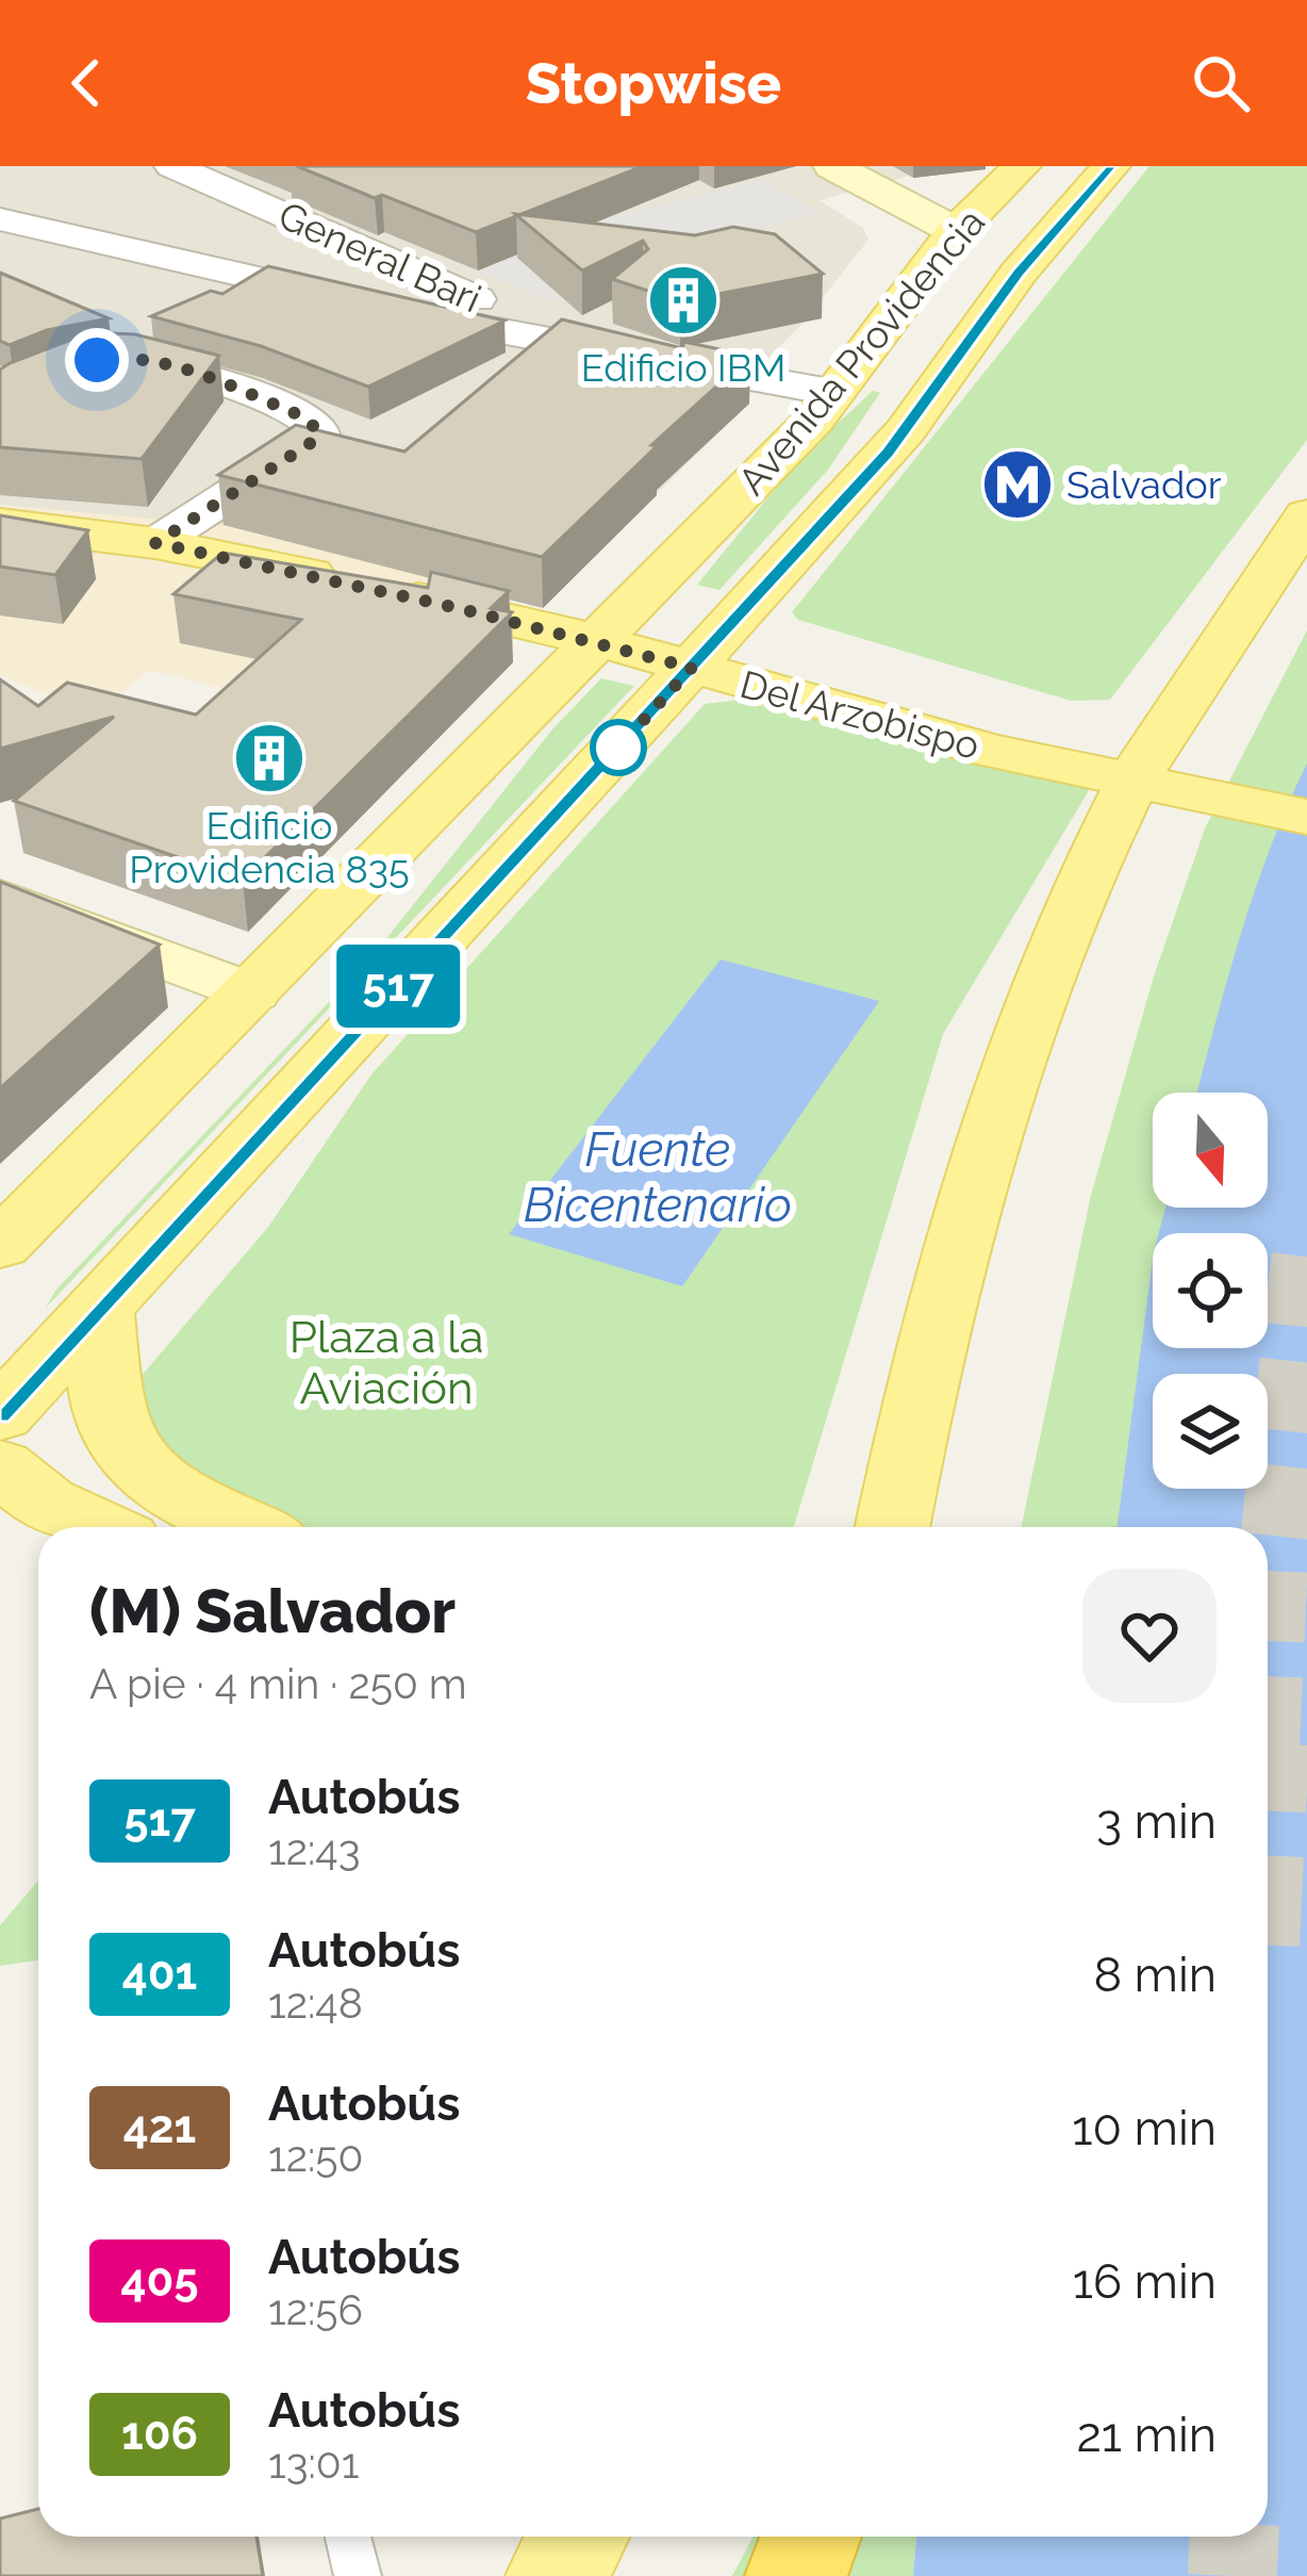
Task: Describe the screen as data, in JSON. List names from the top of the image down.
{
  "streets": {
    "main road": ["Avenida Providencia", "Del Arzobispo"],
    "street": ["General Bari"]
  },
  "crossings": [
    ["Avenida Providencia", "Del Arzobispo"]
  ],
  "water": ["Fuente Bicentenario"],
  "parks": ["Plaza a la Aviación"],
  "places": {
    "building": ["Edificio IBM", "Edificio Providencia 835"],
    "metro station": ["Salvador"]
  },
  "lines": ["bus line 517"],
  "north": "bottom",
  "page": {
    "header": "Stopwise",
    "on_map": "517",
    "heading": ["(M) Salvador", "A pie · 4 min · 250 m"],
    "list": [
      {
        "mark": "517",
        "name": "Autobús",
        "note": "12:43",
        "value": "3 min"
      },
      {
        "mark": "401",
        "name": "Autobús",
        "note": "12:48",
        "value": "8 min"
      },
      {
        "mark": "421",
        "name": "Autobús",
        "note": "12:50",
        "value": "10 min"
      },
      {
        "mark": "405",
        "name": "Autobús",
        "note": "12:56",
        "value": "16 min"
      },
      {
        "mark": "106",
        "name": "Autobús",
        "note": "13:01",
        "value": "21 min"
      }
    ]
  }
}
